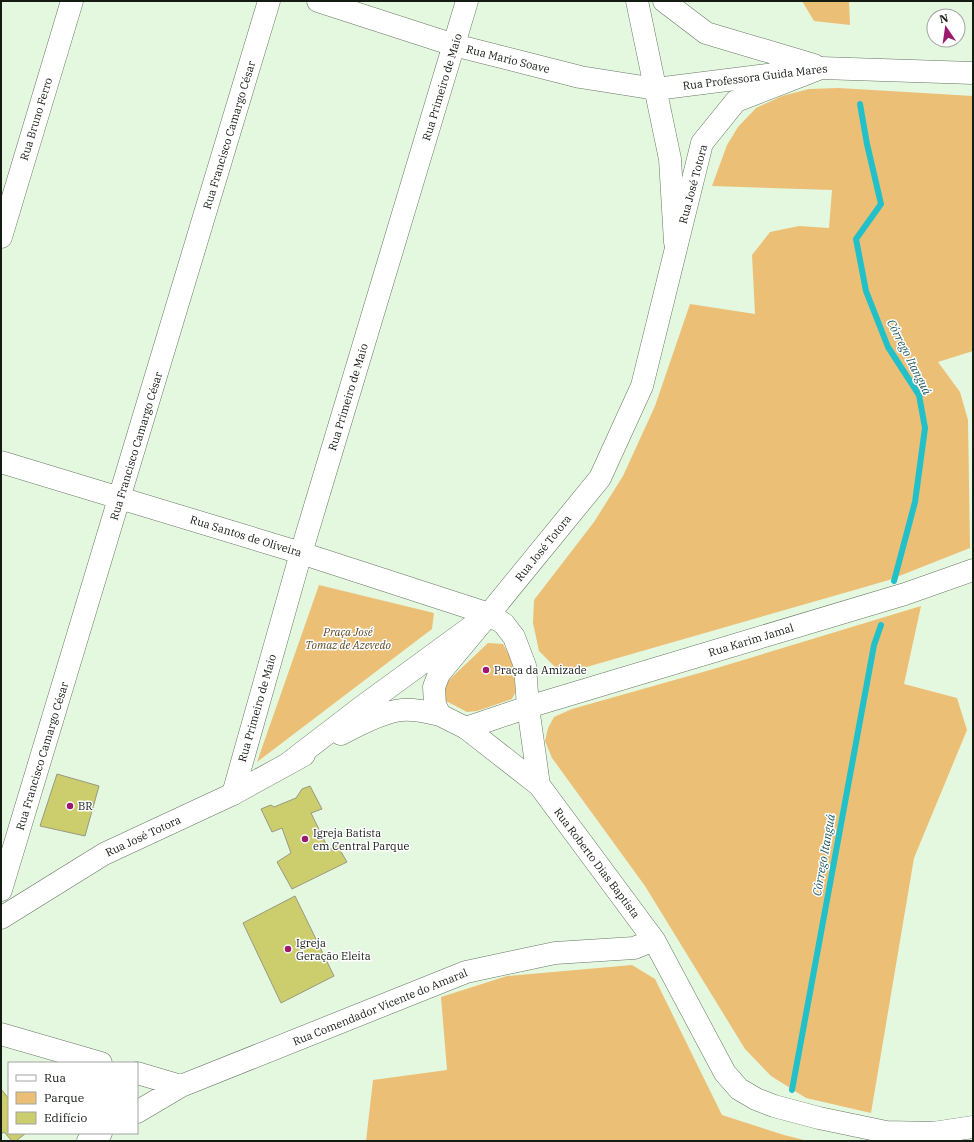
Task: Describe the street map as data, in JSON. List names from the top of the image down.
{
  "streets": {
    "street": [
      "Rua Mario Soave",
      "Rua Professora Guida Mares",
      "Rua Primeiro de Maio",
      "Rua Bruno Ferro",
      "Rua Francisco Camargo César",
      "Rua José Totora",
      "Rua Santos de Oliveira",
      "Rua Karim Jamal",
      "Rua Roberto Dias Baptista",
      "Rua Comendador Vicente do Amaral"
    ]
  },
  "crossings": [
    ["Rua Mario Soave", "Rua Professora Guida Mares"],
    ["Rua Mario Soave", "Rua Primeiro de Maio"],
    ["Rua Mario Soave", "Rua José Totora"],
    ["Rua Professora Guida Mares", "Rua José Totora"],
    ["Rua Primeiro de Maio", "Rua José Totora"],
    ["Rua Primeiro de Maio", "Rua Santos de Oliveira"],
    ["Rua Francisco Camargo César", "Rua Santos de Oliveira"],
    ["Rua José Totora", "Rua Santos de Oliveira"],
    ["Rua Karim Jamal", "Rua Roberto Dias Baptista"],
    ["Rua Roberto Dias Baptista", "Rua Comendador Vicente do Amaral"]
  ],
  "water": ["Córrego Itanguá"],
  "parks": ["Praça José Tomaz de Azevedo"],
  "places": [
    "Praça da Amizade",
    "BR",
    "Igreja Batista em Central Parque",
    "Igreja Geração Eleita"
  ],
  "legend": ["Rua", "Parque", "Edifício"],
  "north": "top"
}
